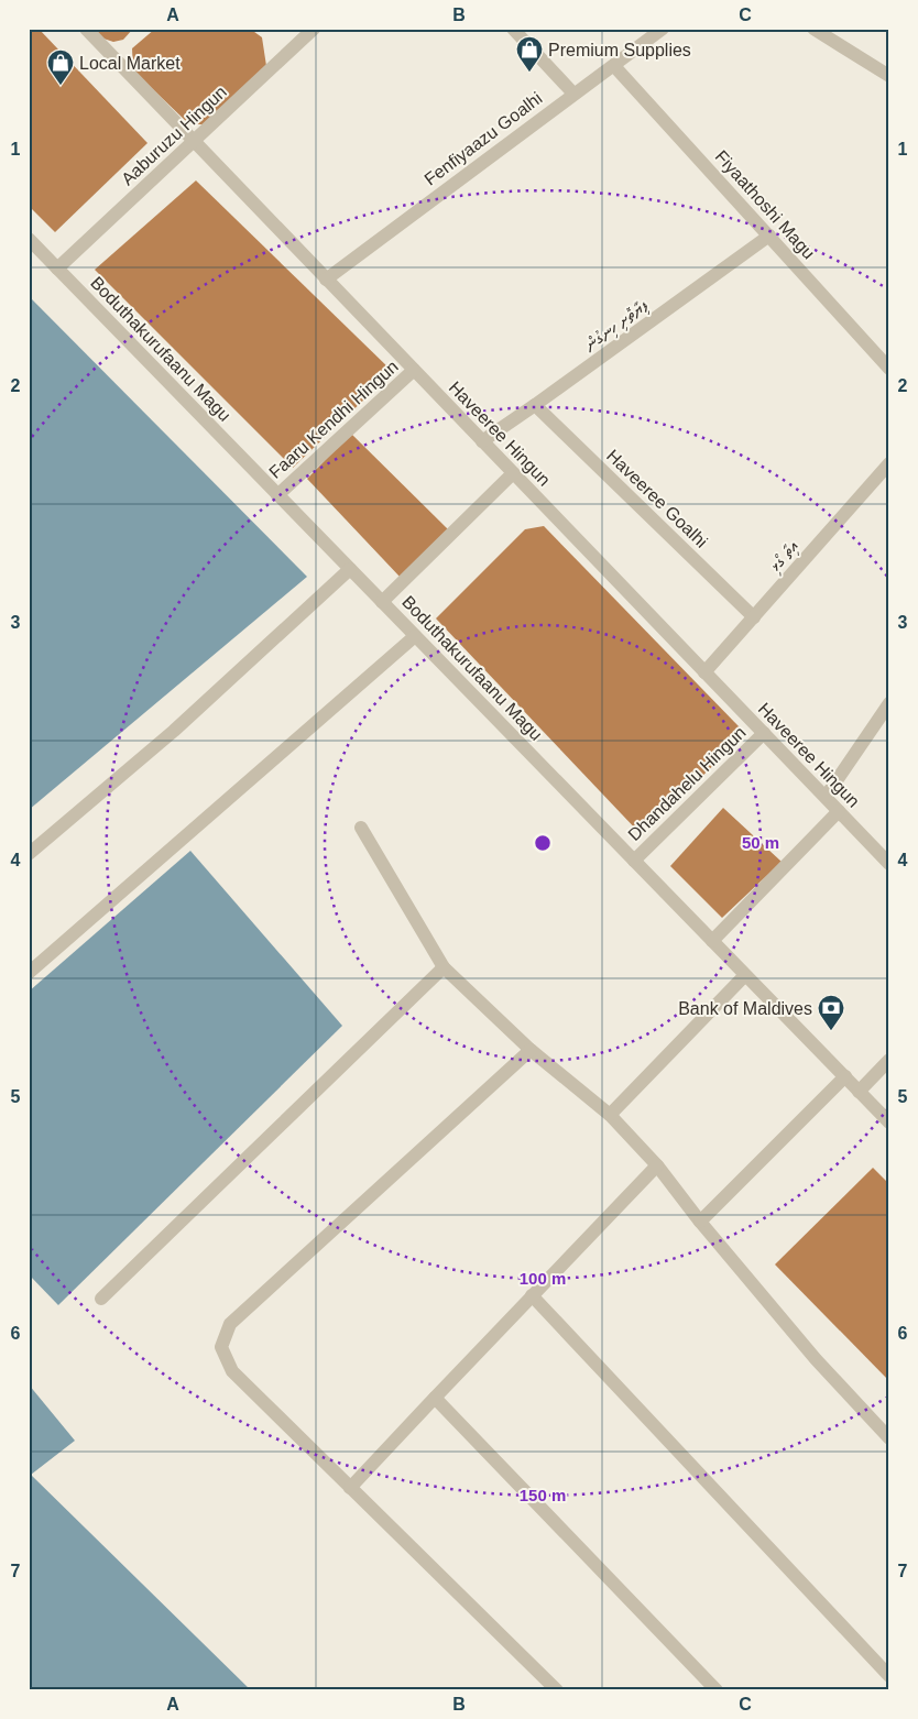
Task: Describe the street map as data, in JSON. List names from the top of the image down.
{
  "streets": {
    "street": [
      "Aaburuzu Hingun",
      "Fenfiyaazu Goalhi",
      "Fiyaathoshi Magu",
      "ފިޔާތޮށި ހިނގުން",
      "Boduthakurufaanu Magu",
      "Faaru Kendhi Hingun",
      "Haveeree Hingun",
      "Haveeree Goalhi",
      "އިތާ ގޯޅި",
      "Dhandahelu Hingun"
    ]
  },
  "crossings": [
    ["Aaburuzu Hingun", "Boduthakurufaanu Magu"],
    ["Aaburuzu Hingun", "Haveeree Hingun"],
    ["Fenfiyaazu Goalhi", "Fiyaathoshi Magu"],
    ["Fenfiyaazu Goalhi", "Haveeree Hingun"],
    ["Fiyaathoshi Magu", "ފިޔާތޮށި ހިނގުން"],
    ["ފިޔާތޮށި ހިނގުން", "Haveeree Hingun"],
    ["ފިޔާތޮށި ހިނގުން", "Haveeree Goalhi"],
    ["Boduthakurufaanu Magu", "Faaru Kendhi Hingun"],
    ["Boduthakurufaanu Magu", "Dhandahelu Hingun"],
    ["Faaru Kendhi Hingun", "Haveeree Hingun"],
    ["Haveeree Hingun", "އިތާ ގޯޅި"],
    ["Haveeree Hingun", "Dhandahelu Hingun"],
    ["Haveeree Goalhi", "އިތާ ގޯޅި"]
  ],
  "places": {
    "shop": ["Premium Supplies", "Local Market"],
    "bank": ["Bank of Maldives"]
  },
  "grid": {
    "columns": ["A", "B", "C"],
    "rows": [
      "1",
      "2",
      "3",
      "4",
      "5",
      "6",
      "7"
    ]
  },
  "rings": ["50 m", "100 m", "150 m"]
}
